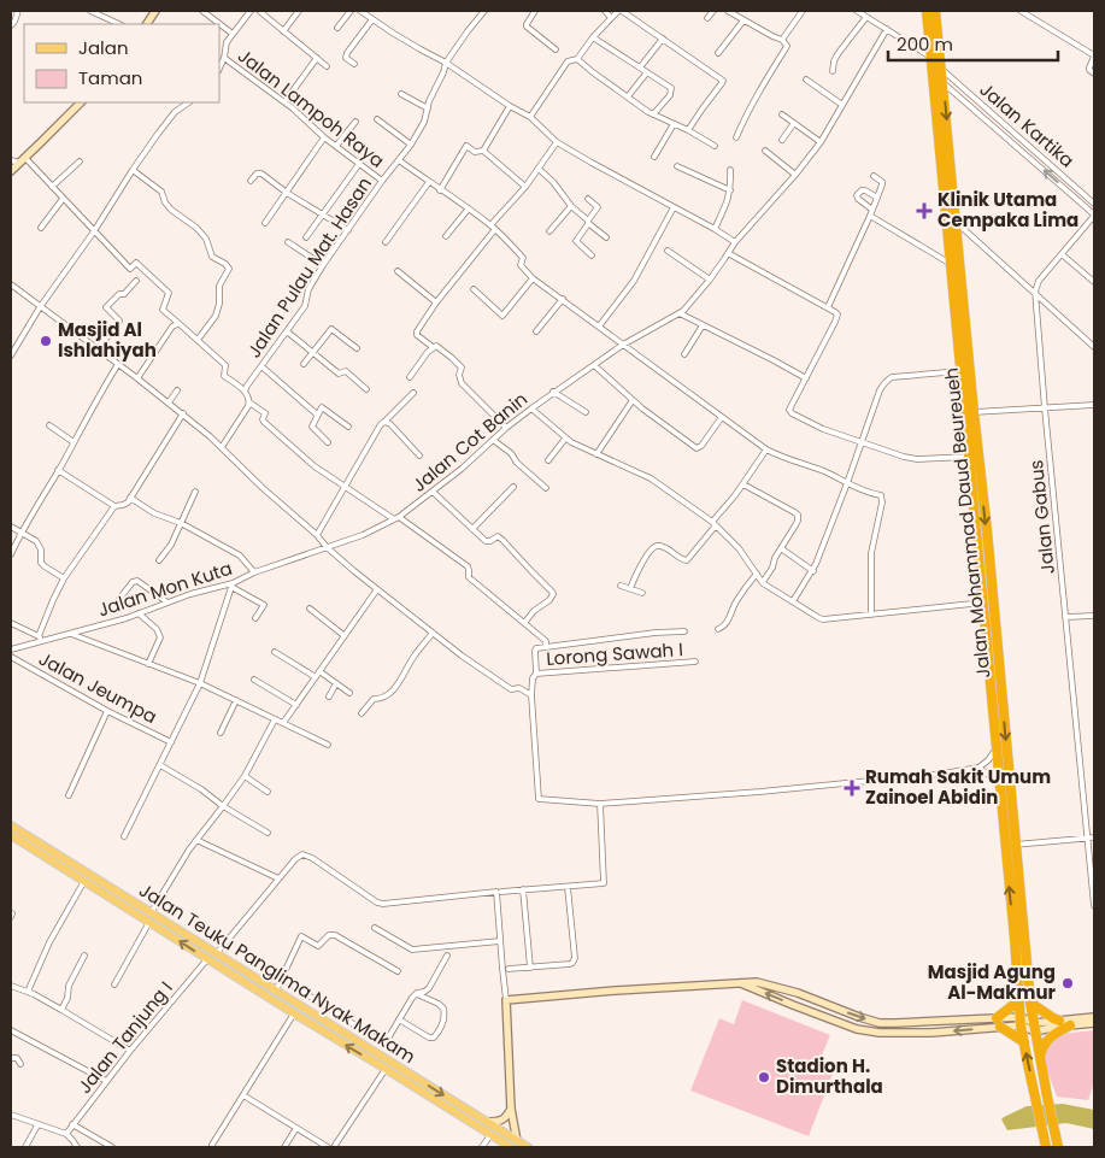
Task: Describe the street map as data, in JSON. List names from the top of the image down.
{
  "streets": {
    "highway": ["Jalan Mohammad Daud Beureueh"],
    "main road": ["Jalan Teuku Panglima Nyak Makam"],
    "street": [
      "Jalan Lampoh Raya",
      "Jalan Kartika",
      "Jalan Pulau Mat. Hasan",
      "Jalan Cot Banin",
      "Jalan Gabus",
      "Jalan Mon Kuta",
      "Lorong Sawah I",
      "Jalan Jeumpa",
      "Jalan Tanjung I"
    ]
  },
  "crossings": [
    ["Jalan Lampoh Raya", "Jalan Pulau Mat. Hasan"],
    ["Jalan Kartika", "Jalan Mohammad Daud Beureueh"],
    ["Jalan Cot Banin", "Jalan Mon Kuta"],
    ["Jalan Teuku Panglima Nyak Makam", "Jalan Tanjung I"]
  ],
  "places": {
    "health": ["Klinik Utama Cempaka Lima", "Rumah Sakit Umum Zainoel Abidin"],
    "other": ["Masjid Al Ishlahiyah", "Masjid Agung Al-Makmur", "Stadion H. Dimurthala"]
  },
  "legend": ["Jalan", "Taman"],
  "scale_bar": "200 m"
}
